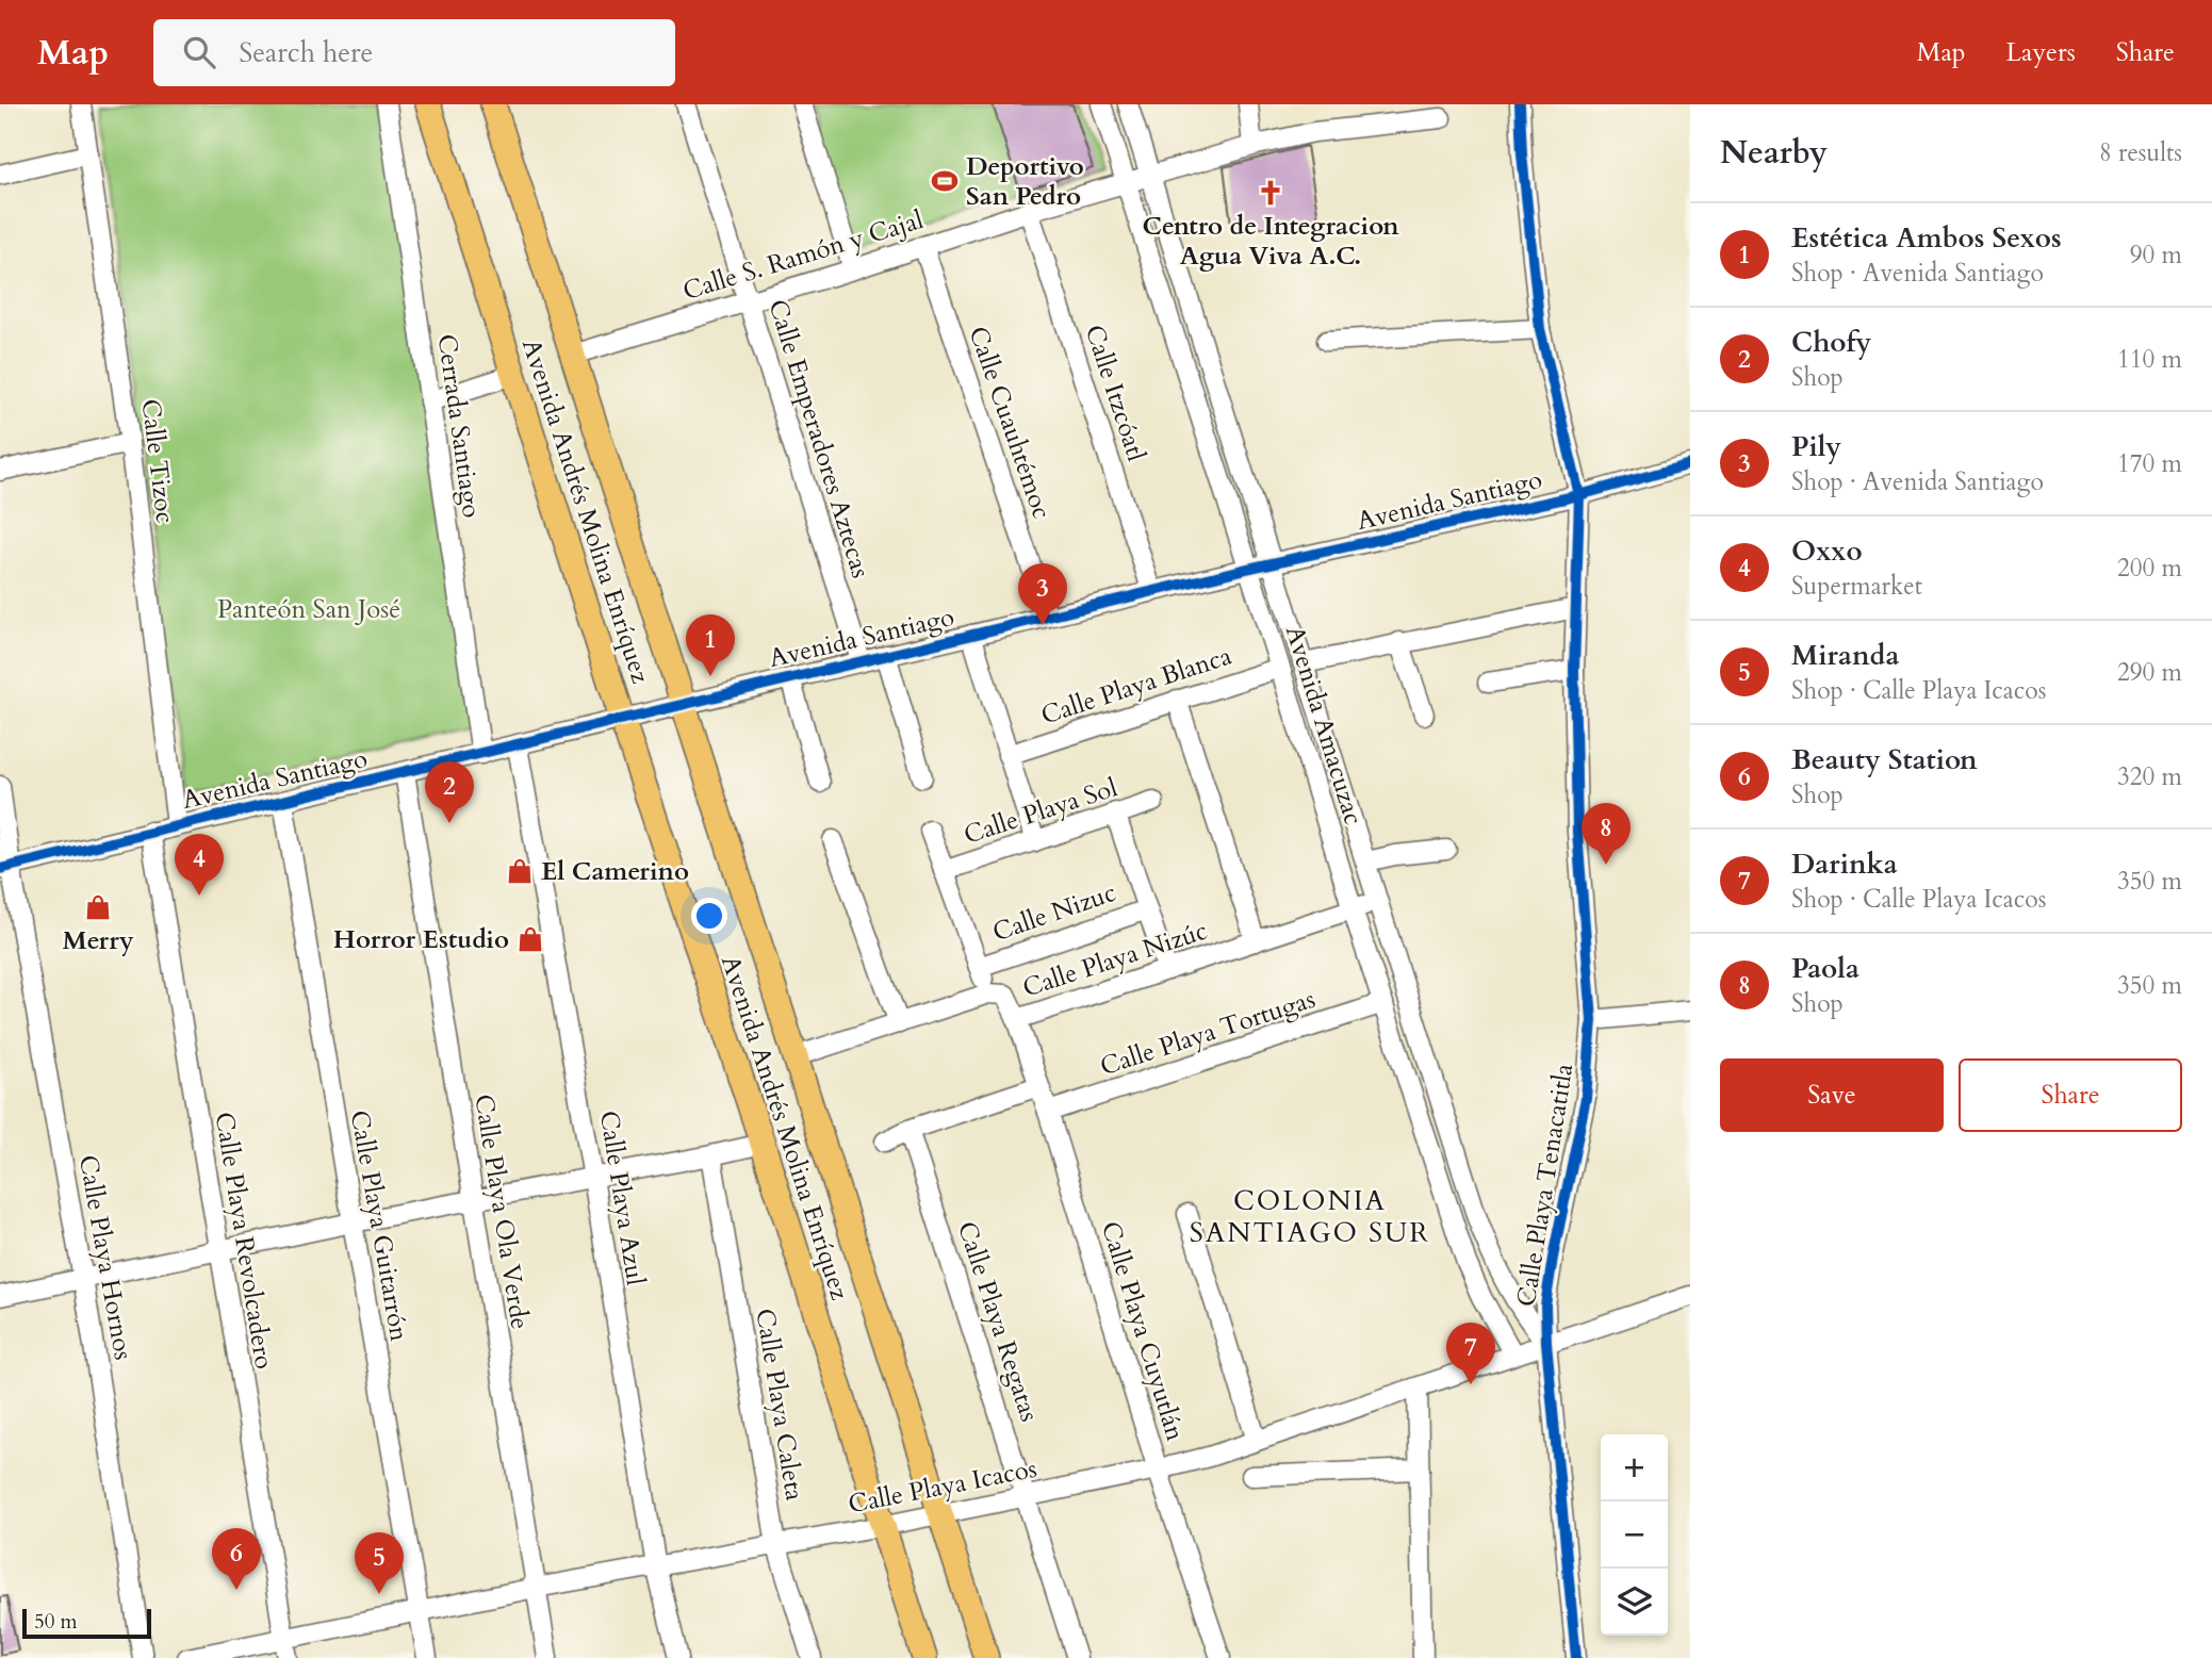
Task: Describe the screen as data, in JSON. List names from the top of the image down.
{
  "streets": {
    "main road": ["Avenida Andrés Molina Enríquez"],
    "street": [
      "Calle S. Ramón y Cajal",
      "Calle Itzcóatl",
      "Calle Cuauhtémoc",
      "Cerrada Santiago",
      "Calle Emperadores Aztecas",
      "Calle Tizoc",
      "Avenida Santiago",
      "Calle Playa Blanca",
      "Avenida Amacuzac",
      "Calle Playa Sol",
      "Calle Nizuc",
      "Calle Playa Nizúc",
      "Calle Playa Tortugas",
      "Calle Playa Tenacatitla",
      "Calle Playa Azul",
      "Calle Playa Ola Verde",
      "Calle Playa Guitarrón",
      "Calle Playa Revolcadero",
      "Calle Playa Hornos",
      "Calle Playa Regatas",
      "Calle Playa Cuyutlán",
      "Calle Playa Caleta",
      "Calle Playa Icacos"
    ]
  },
  "crossings": [
    ["Calle S. Ramón y Cajal", "Calle Itzcóatl"],
    ["Calle S. Ramón y Cajal", "Calle Cuauhtémoc"],
    ["Calle S. Ramón y Cajal", "Calle Emperadores Aztecas"],
    ["Calle S. Ramón y Cajal", "Avenida Andrés Molina Enríquez"],
    ["Calle S. Ramón y Cajal", "Avenida Amacuzac"],
    ["Calle Itzcóatl", "Avenida Santiago"],
    ["Calle Cuauhtémoc", "Avenida Santiago"],
    ["Cerrada Santiago", "Avenida Santiago"],
    ["Calle Emperadores Aztecas", "Avenida Santiago"],
    ["Calle Tizoc", "Avenida Santiago"],
    ["Avenida Santiago", "Avenida Andrés Molina Enríquez"],
    ["Avenida Santiago", "Avenida Amacuzac"],
    ["Avenida Santiago", "Calle Playa Tenacatitla"],
    ["Avenida Santiago", "Calle Playa Azul"],
    ["Avenida Santiago", "Calle Playa Ola Verde"],
    ["Avenida Santiago", "Calle Playa Guitarrón"],
    ["Avenida Santiago", "Calle Playa Revolcadero"],
    ["Avenida Santiago", "Calle Playa Hornos"],
    ["Avenida Andrés Molina Enríquez", "Calle Playa Nizúc"],
    ["Avenida Andrés Molina Enríquez", "Calle Playa Icacos"],
    ["Calle Playa Blanca", "Avenida Amacuzac"],
    ["Avenida Amacuzac", "Calle Playa Nizúc"],
    ["Avenida Amacuzac", "Calle Playa Tortugas"],
    ["Avenida Amacuzac", "Calle Playa Tenacatitla"],
    ["Avenida Amacuzac", "Calle Playa Icacos"],
    ["Calle Playa Nizúc", "Calle Playa Cuyutlán"],
    ["Calle Playa Tortugas", "Calle Playa Cuyutlán"],
    ["Calle Playa Tenacatitla", "Calle Playa Icacos"],
    ["Calle Playa Azul", "Calle Playa Icacos"],
    ["Calle Playa Ola Verde", "Calle Playa Icacos"],
    ["Calle Playa Guitarrón", "Calle Playa Icacos"],
    ["Calle Playa Revolcadero", "Calle Playa Icacos"],
    ["Calle Playa Regatas", "Calle Playa Icacos"],
    ["Calle Playa Cuyutlán", "Calle Playa Icacos"],
    ["Calle Playa Caleta", "Calle Playa Icacos"]
  ],
  "districts": ["COLONIA SANTIAGO SUR"],
  "parks": ["Panteón San José"],
  "places": {
    "sports": ["Deportivo San Pedro"],
    "church": ["Centro de Integracion Agua Viva A.C."],
    "shop": ["El Camerino", "Merry", "Horror Estudio"]
  },
  "scale_bar": "50 m",
  "page": {
    "header": "Map",
    "search": "Search here",
    "nav": ["Map", "Layers", "Share"],
    "heading": ["Nearby", "8 results"],
    "list": [
      {
        "mark": "1",
        "name": "Estética Ambos Sexos",
        "note": "Shop · Avenida Santiago",
        "value": "90 m"
      },
      {
        "mark": "2",
        "name": "Chofy",
        "note": "Shop",
        "value": "110 m"
      },
      {
        "mark": "3",
        "name": "Pily",
        "note": "Shop · Avenida Santiago",
        "value": "170 m"
      },
      {
        "mark": "4",
        "name": "Oxxo",
        "note": "Supermarket",
        "value": "200 m"
      },
      {
        "mark": "5",
        "name": "Miranda",
        "note": "Shop · Calle Playa Icacos",
        "value": "290 m"
      },
      {
        "mark": "6",
        "name": "Beauty Station",
        "note": "Shop",
        "value": "320 m"
      },
      {
        "mark": "7",
        "name": "Darinka",
        "note": "Shop · Calle Playa Icacos",
        "value": "350 m"
      },
      {
        "mark": "8",
        "name": "Paola",
        "note": "Shop",
        "value": "350 m"
      }
    ],
    "pins": [
      "3",
      "1",
      "2",
      "8",
      "4",
      "7",
      "6",
      "5"
    ],
    "buttons": ["Save", "Share"],
    "map_buttons": ["+", "−"],
    "scale": "50 m"
  }
}
